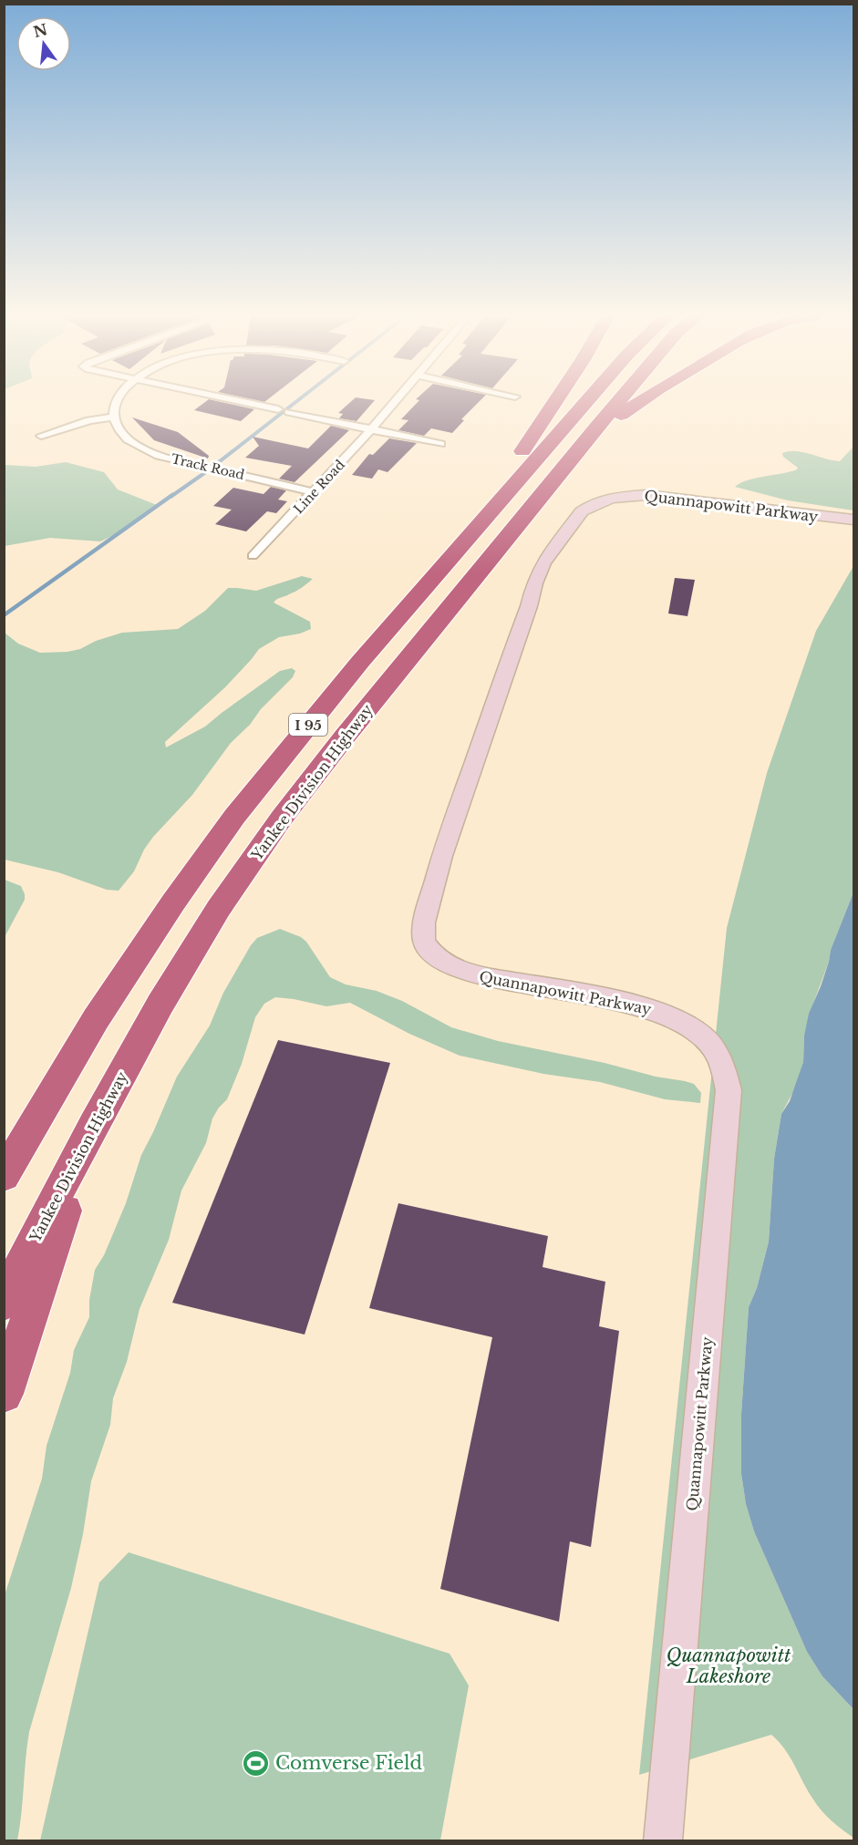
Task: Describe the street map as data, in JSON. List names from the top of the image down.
{
  "streets": {
    "highway": ["I 95", "Yankee Division Highway"],
    "street": ["Track Road", "Line Road", "Quannapowitt Parkway"]
  },
  "crossings": [
    ["Track Road", "Line Road"]
  ],
  "parks": ["Quannapowitt Lakeshore"],
  "places": {
    "sports": ["Comverse Field"]
  },
  "north": "top"
}
